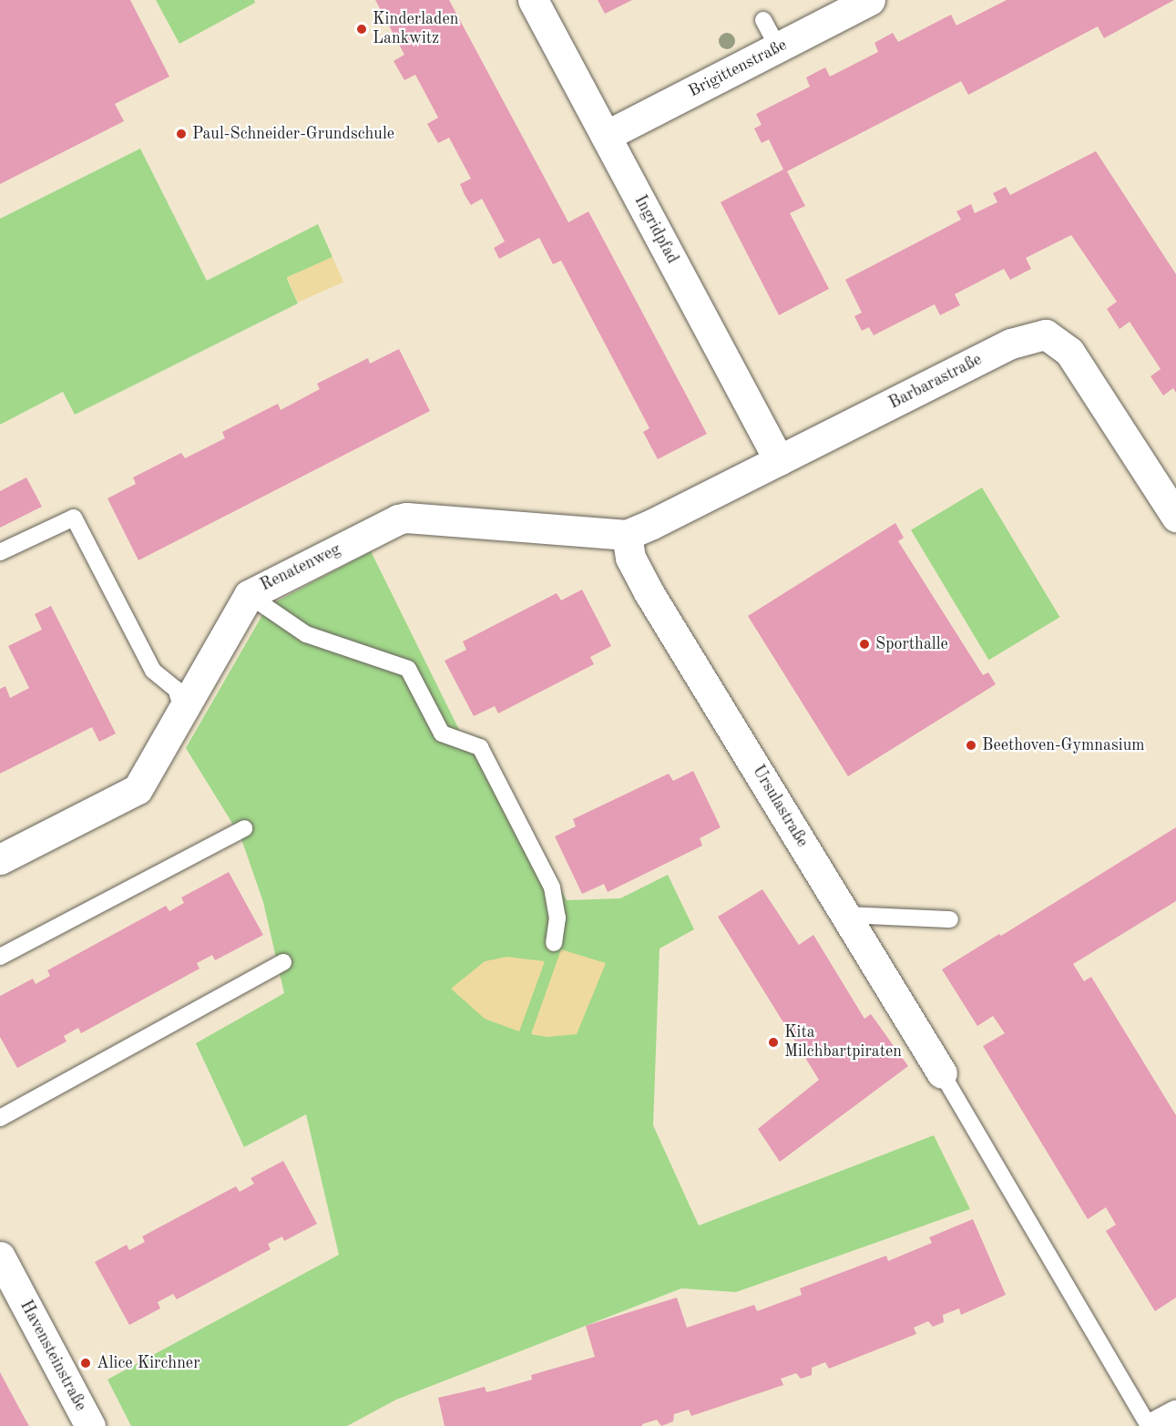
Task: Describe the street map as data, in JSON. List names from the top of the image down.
{
  "streets": {
    "street": [
      "Brigittenstraße",
      "Ingridpfad",
      "Barbarastraße",
      "Renatenweg",
      "Ursulastraße",
      "Havensteinstraße"
    ]
  },
  "crossings": [
    ["Brigittenstraße", "Ingridpfad"],
    ["Ingridpfad", "Barbarastraße"],
    ["Barbarastraße", "Renatenweg"],
    ["Barbarastraße", "Ursulastraße"],
    ["Renatenweg", "Ursulastraße"]
  ],
  "places": [
    "Kinderladen Lankwitz",
    "Paul-Schneider-Grundschule",
    "Sporthalle",
    "Beethoven-Gymnasium",
    "Kita Milchbartpiraten",
    "Alice Kirchner"
  ]
}
